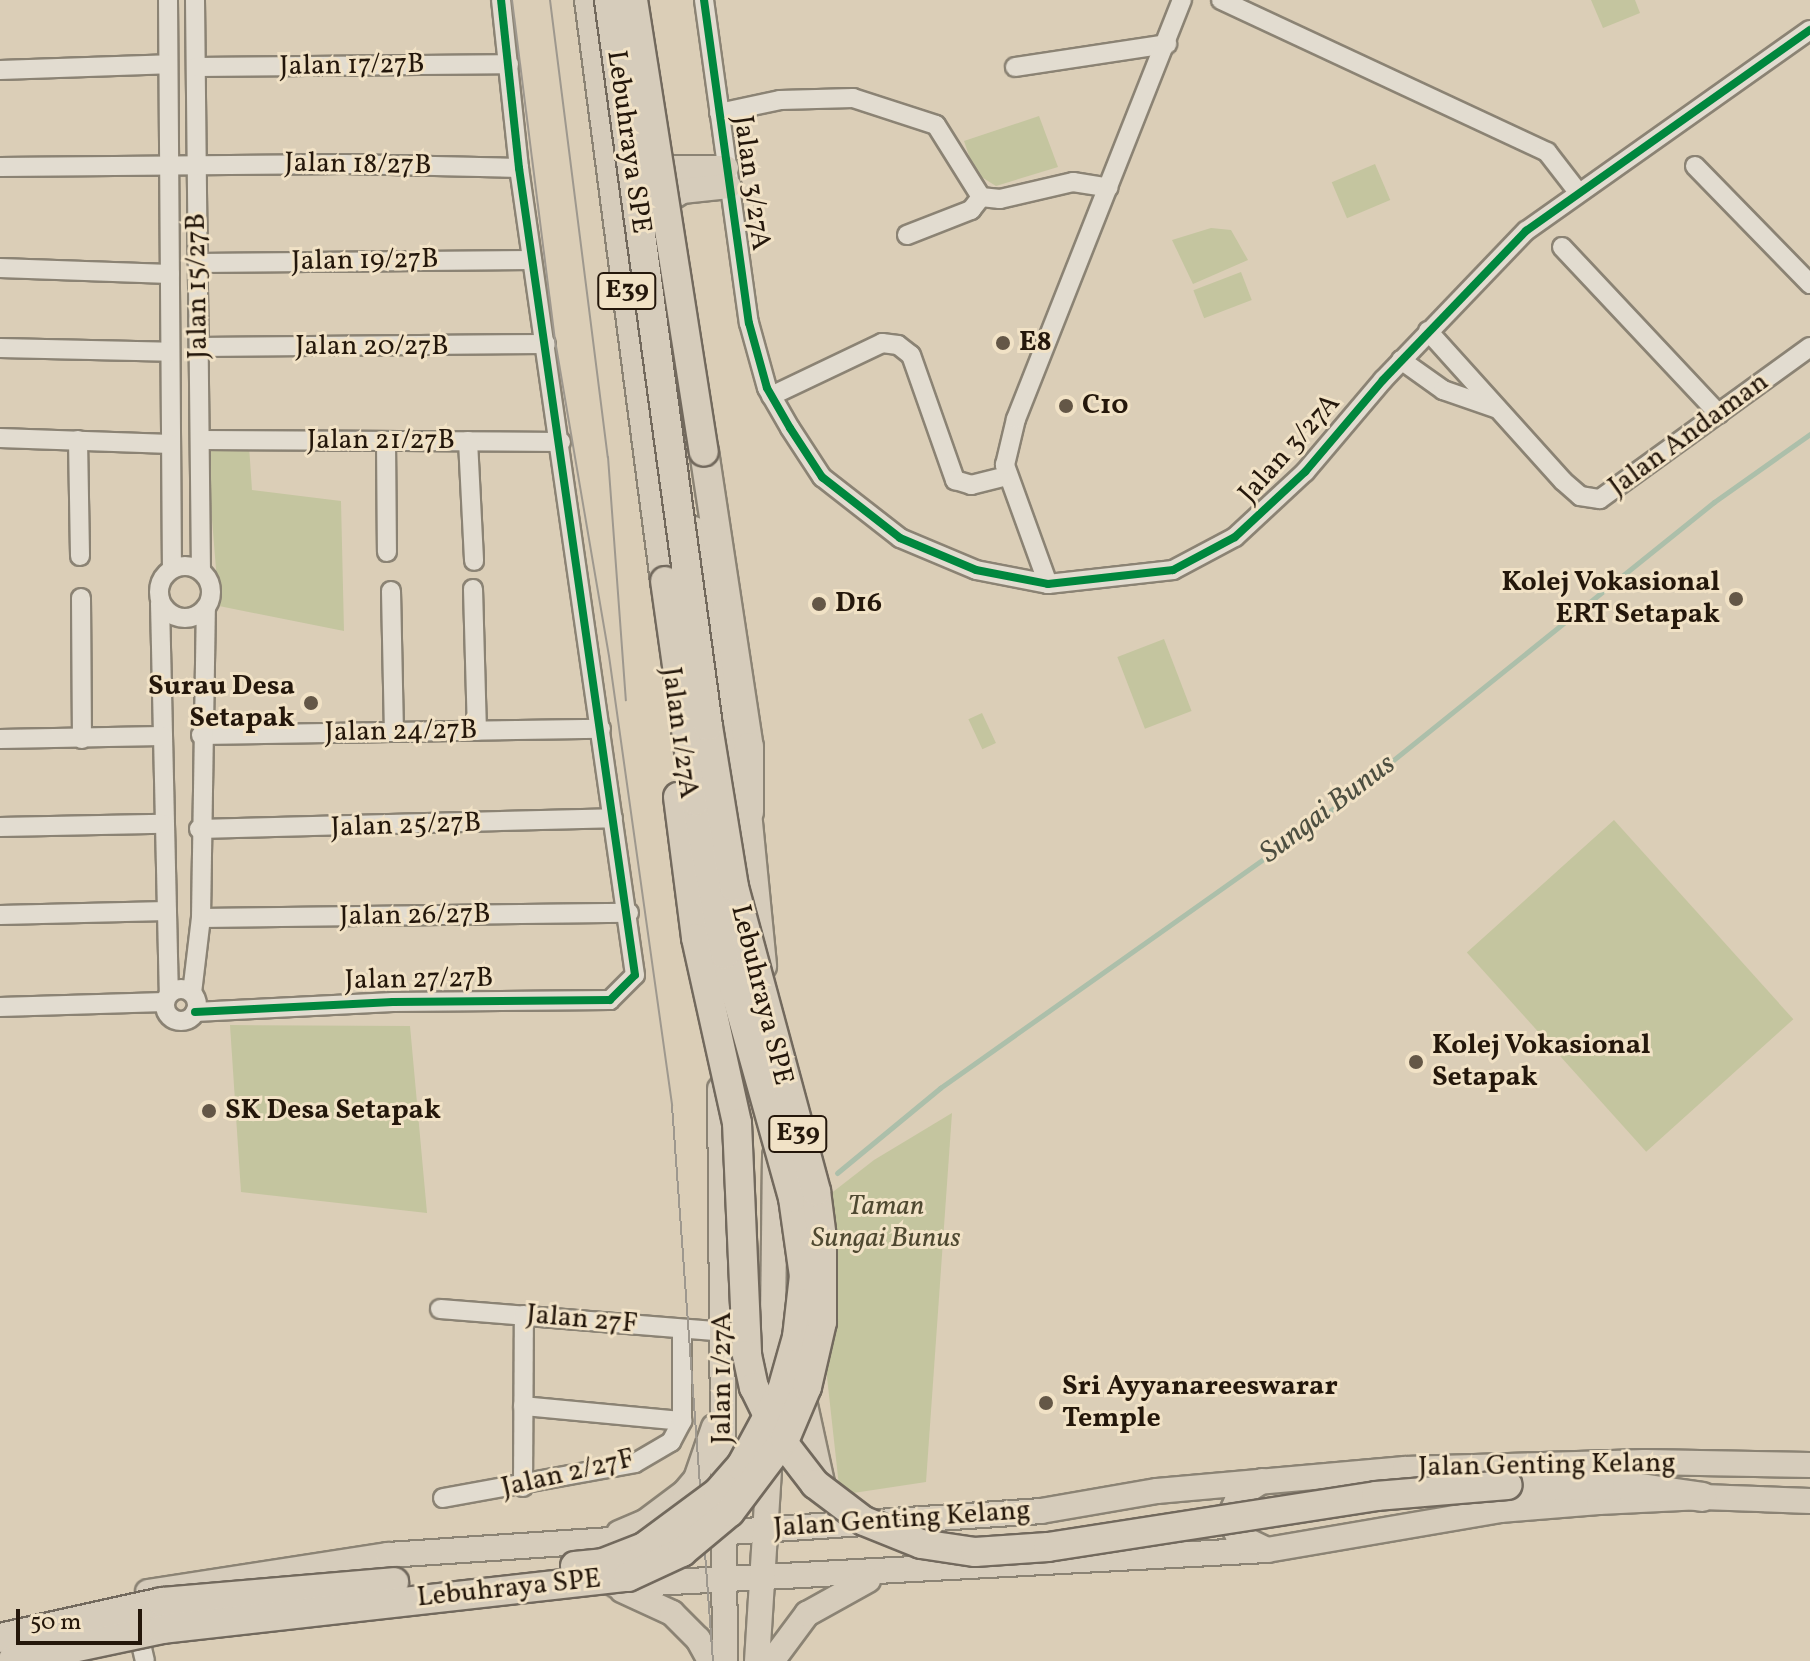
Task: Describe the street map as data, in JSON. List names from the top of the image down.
{
  "streets": {
    "highway": ["Lebuhraya SPE", "E39"],
    "main road": ["Jalan 1/27A", "Jalan Genting Kelang"],
    "street": [
      "Jalan 17/27B",
      "Jalan 18/27B",
      "Jalan 3/27A",
      "Jalan 19/27B",
      "Jalan 15/27B",
      "Jalan 20/27B",
      "Jalan Andaman",
      "Jalan 21/27B",
      "Jalan 24/27B",
      "Jalan 25/27B",
      "Jalan 26/27B",
      "Jalan 27/27B",
      "Jalan 27F",
      "Jalan 2/27F"
    ]
  },
  "crossings": [
    ["Jalan 17/27B", "Jalan 15/27B"],
    ["Lebuhraya SPE", "E39"],
    ["Jalan 18/27B", "Jalan 15/27B"],
    ["Jalan 3/27A", "Jalan Andaman"],
    ["Jalan 19/27B", "Jalan 15/27B"],
    ["Jalan 15/27B", "Jalan 20/27B"],
    ["Jalan 15/27B", "Jalan 21/27B"],
    ["E39", "Jalan Genting Kelang"],
    ["Jalan 1/27A", "Jalan 27F"],
    ["Jalan 1/27A", "Jalan Genting Kelang"],
    ["Jalan 26/27B", "Jalan 27/27B"]
  ],
  "water": ["Sungai Bunus"],
  "parks": ["Taman Sungai Bunus"],
  "places": [
    "E8",
    "C10",
    "Kolej Vokasional ERT Setapak",
    "D16",
    "Surau Desa Setapak",
    "Kolej Vokasional Setapak",
    "SK Desa Setapak",
    "Sri Ayyanareeswarar Temple"
  ],
  "scale_bar": "50 m"
}
